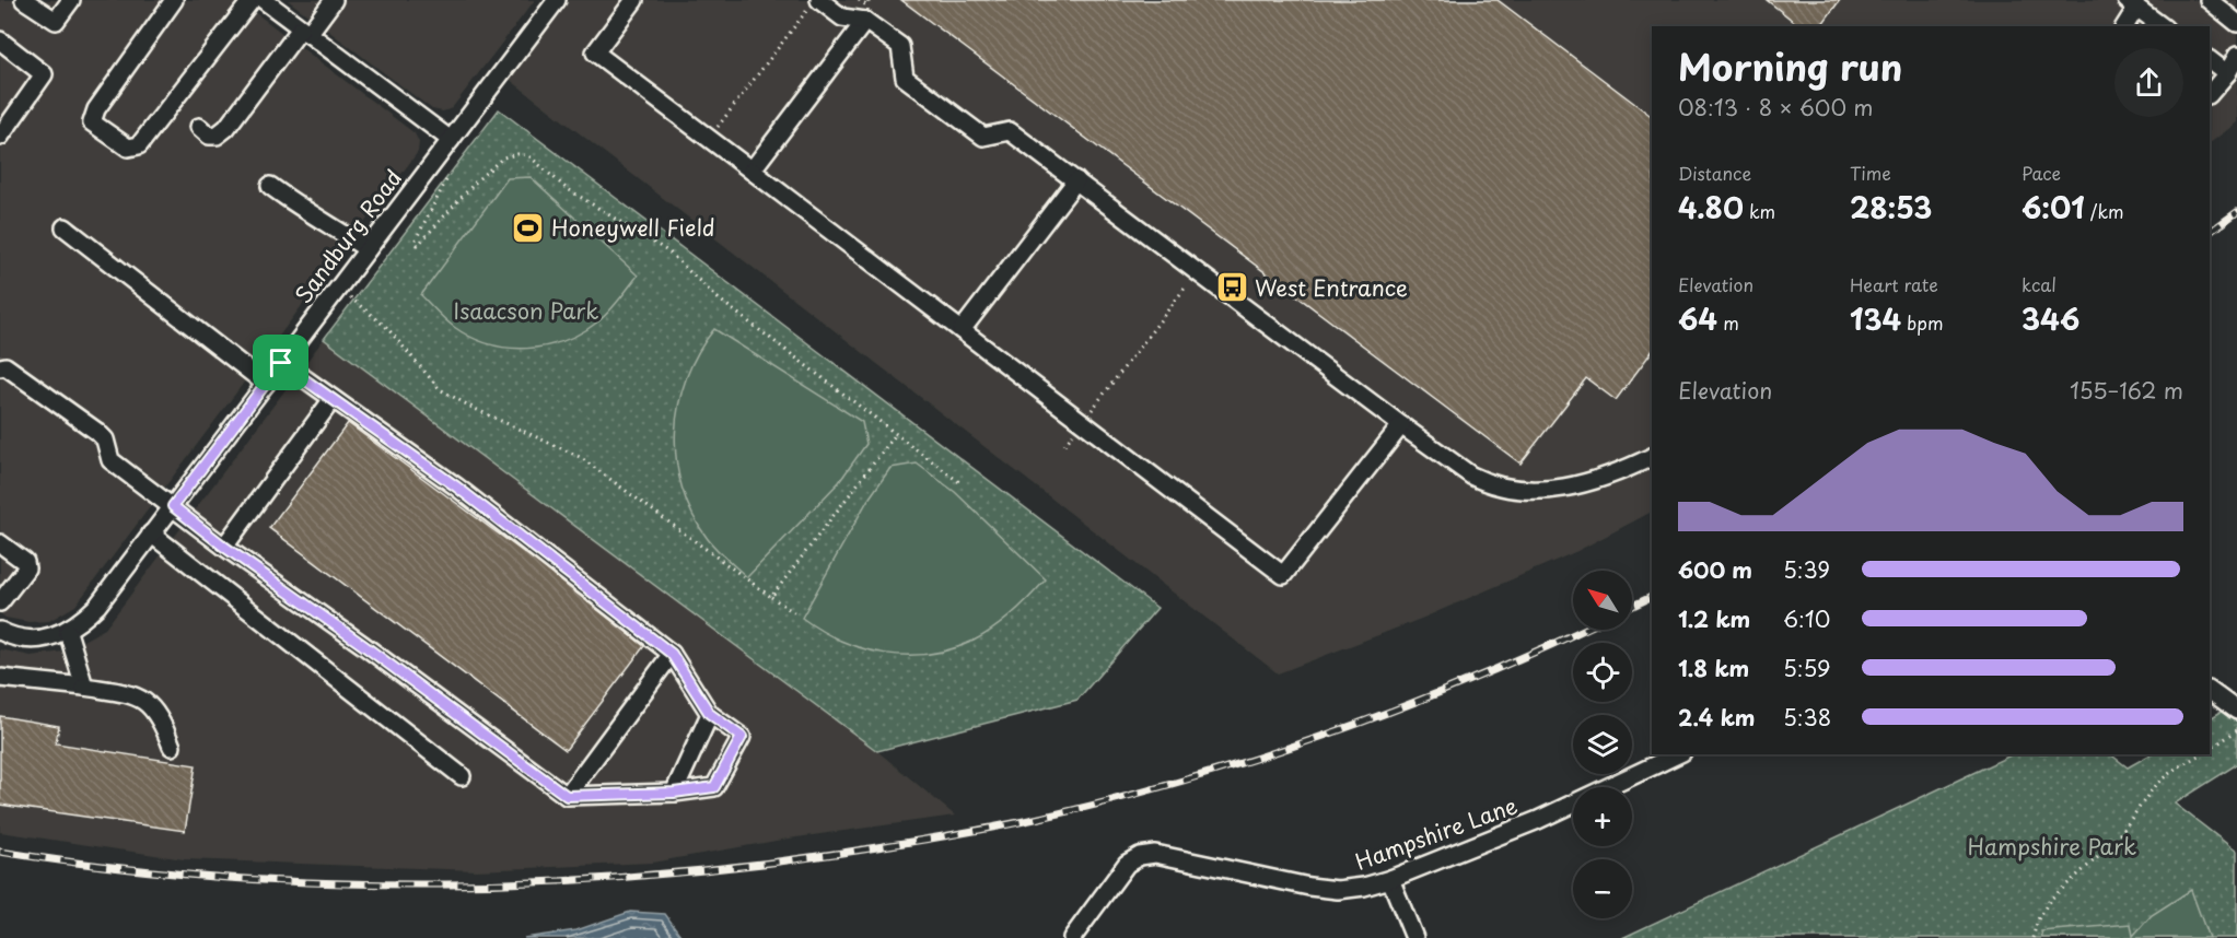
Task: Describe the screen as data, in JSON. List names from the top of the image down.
{
  "streets": {
    "street": ["Sandburg Road", "Hampshire Lane"]
  },
  "parks": ["Isaacson Park", "Hampshire Park"],
  "places": {
    "sports": ["Honeywell Field"],
    "bus stop": ["West Entrance"]
  },
  "north": "top left",
  "page": {
    "heading": ["Morning run", "08:13 · 8 × 600 m"],
    "stats": [
      ["Distance", "4.80 km"],
      ["Time", "28:53"],
      ["Pace", "6:01 /km"],
      ["Elevation", "64 m"],
      ["Heart rate", "134 bpm"],
      ["kcal", "346"]
    ],
    "chart": ["Elevation", "155–162 m"],
    "list": [
      {
        "name": "600 m",
        "note": "5:39"
      },
      {
        "name": "1.2 km",
        "note": "6:10"
      },
      {
        "name": "1.8 km",
        "note": "5:59"
      },
      {
        "name": "2.4 km",
        "note": "5:38"
      }
    ],
    "map_buttons": ["+", "−"]
  }
}
